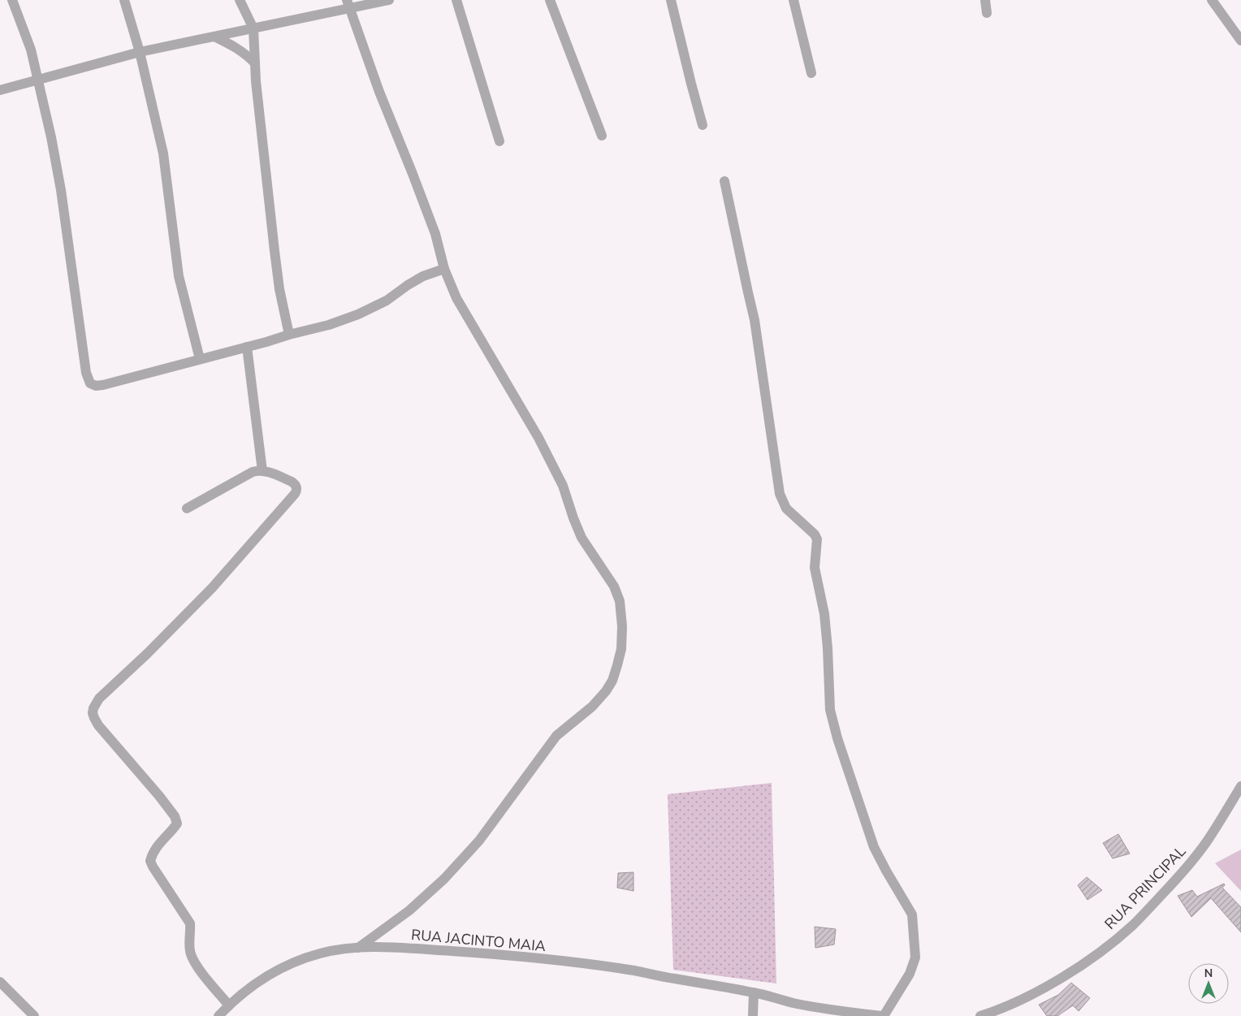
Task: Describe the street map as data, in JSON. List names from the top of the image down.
{
  "streets": {
    "street": ["RUA PRINCIPAL", "RUA JACINTO MAIA"]
  },
  "north": "top"
}
